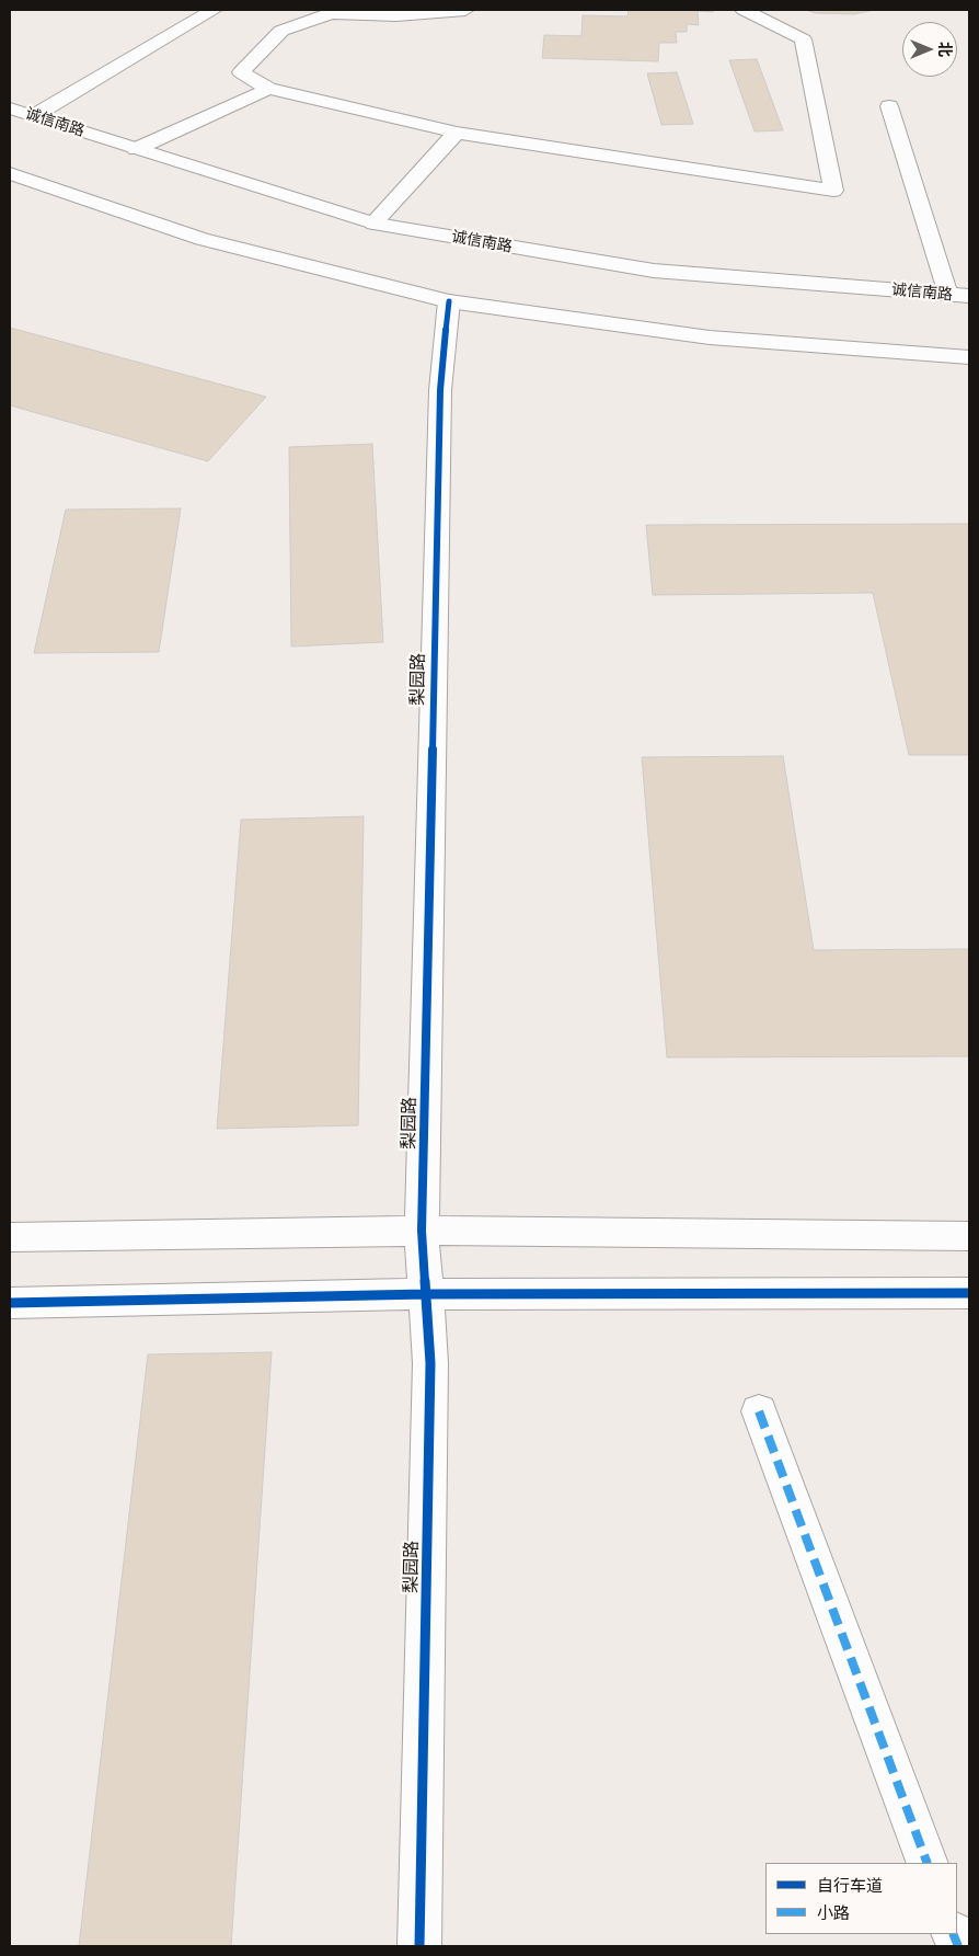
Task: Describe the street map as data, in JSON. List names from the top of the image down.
{
  "streets": {
    "street": ["诚信南路", "梨园路"]
  },
  "legend": ["自行车道", "小路"],
  "north": "right"
}
